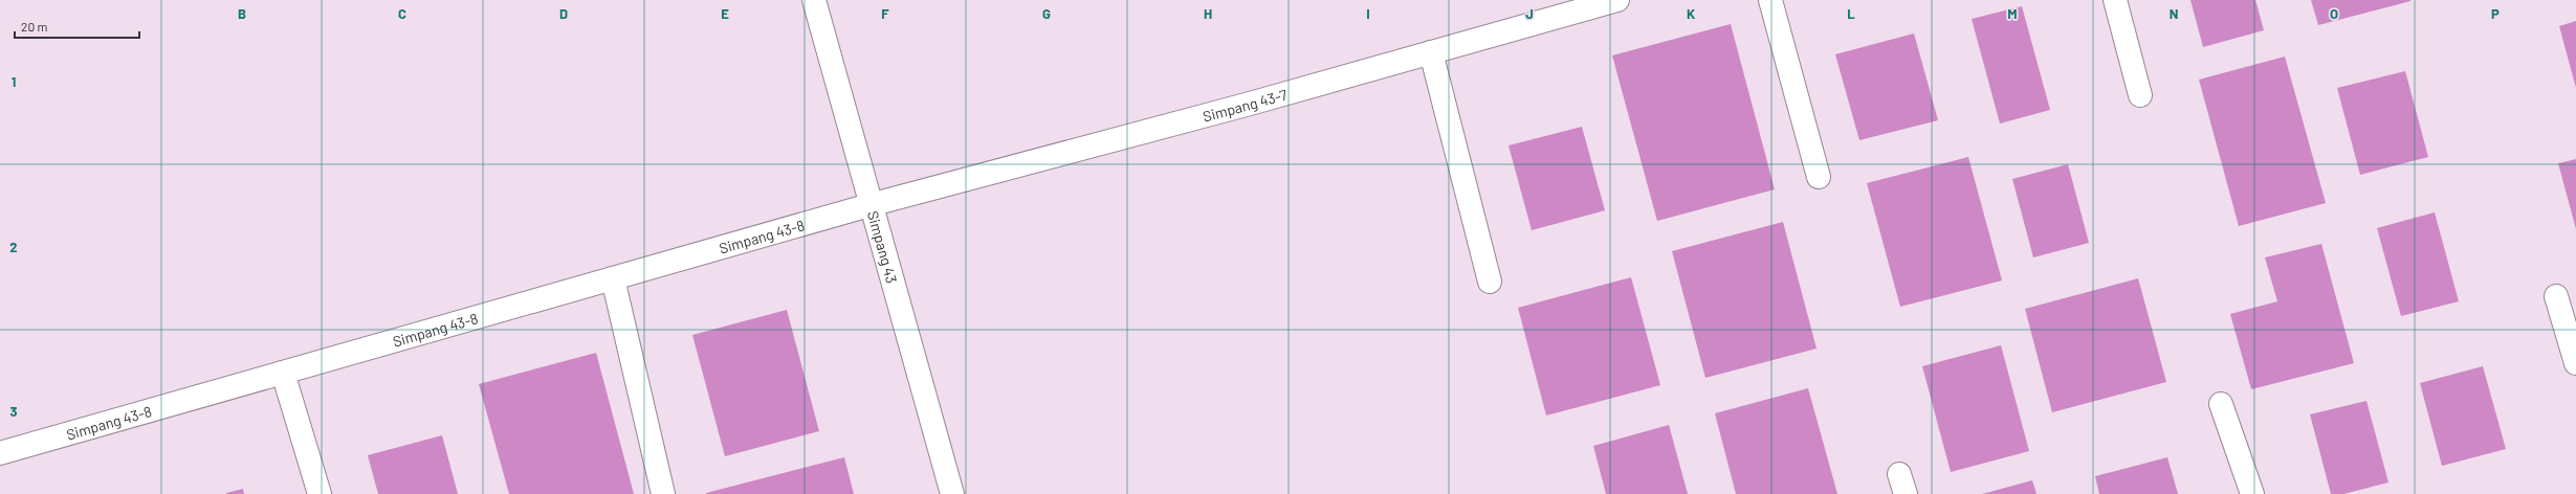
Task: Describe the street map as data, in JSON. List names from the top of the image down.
{
  "streets": {
    "street": ["Simpang 43-7", "Simpang 43-8", "Simpang 43"]
  },
  "crossings": [
    ["Simpang 43-7", "Simpang 43-8"],
    ["Simpang 43-7", "Simpang 43"],
    ["Simpang 43-8", "Simpang 43"]
  ],
  "scale_bar": "20 m",
  "grid": {
    "columns": [
      "B",
      "C",
      "D",
      "E",
      "F",
      "G",
      "H",
      "I",
      "J",
      "K",
      "L",
      "M",
      "N",
      "O",
      "P"
    ],
    "rows": ["1", "2", "3"]
  }
}
